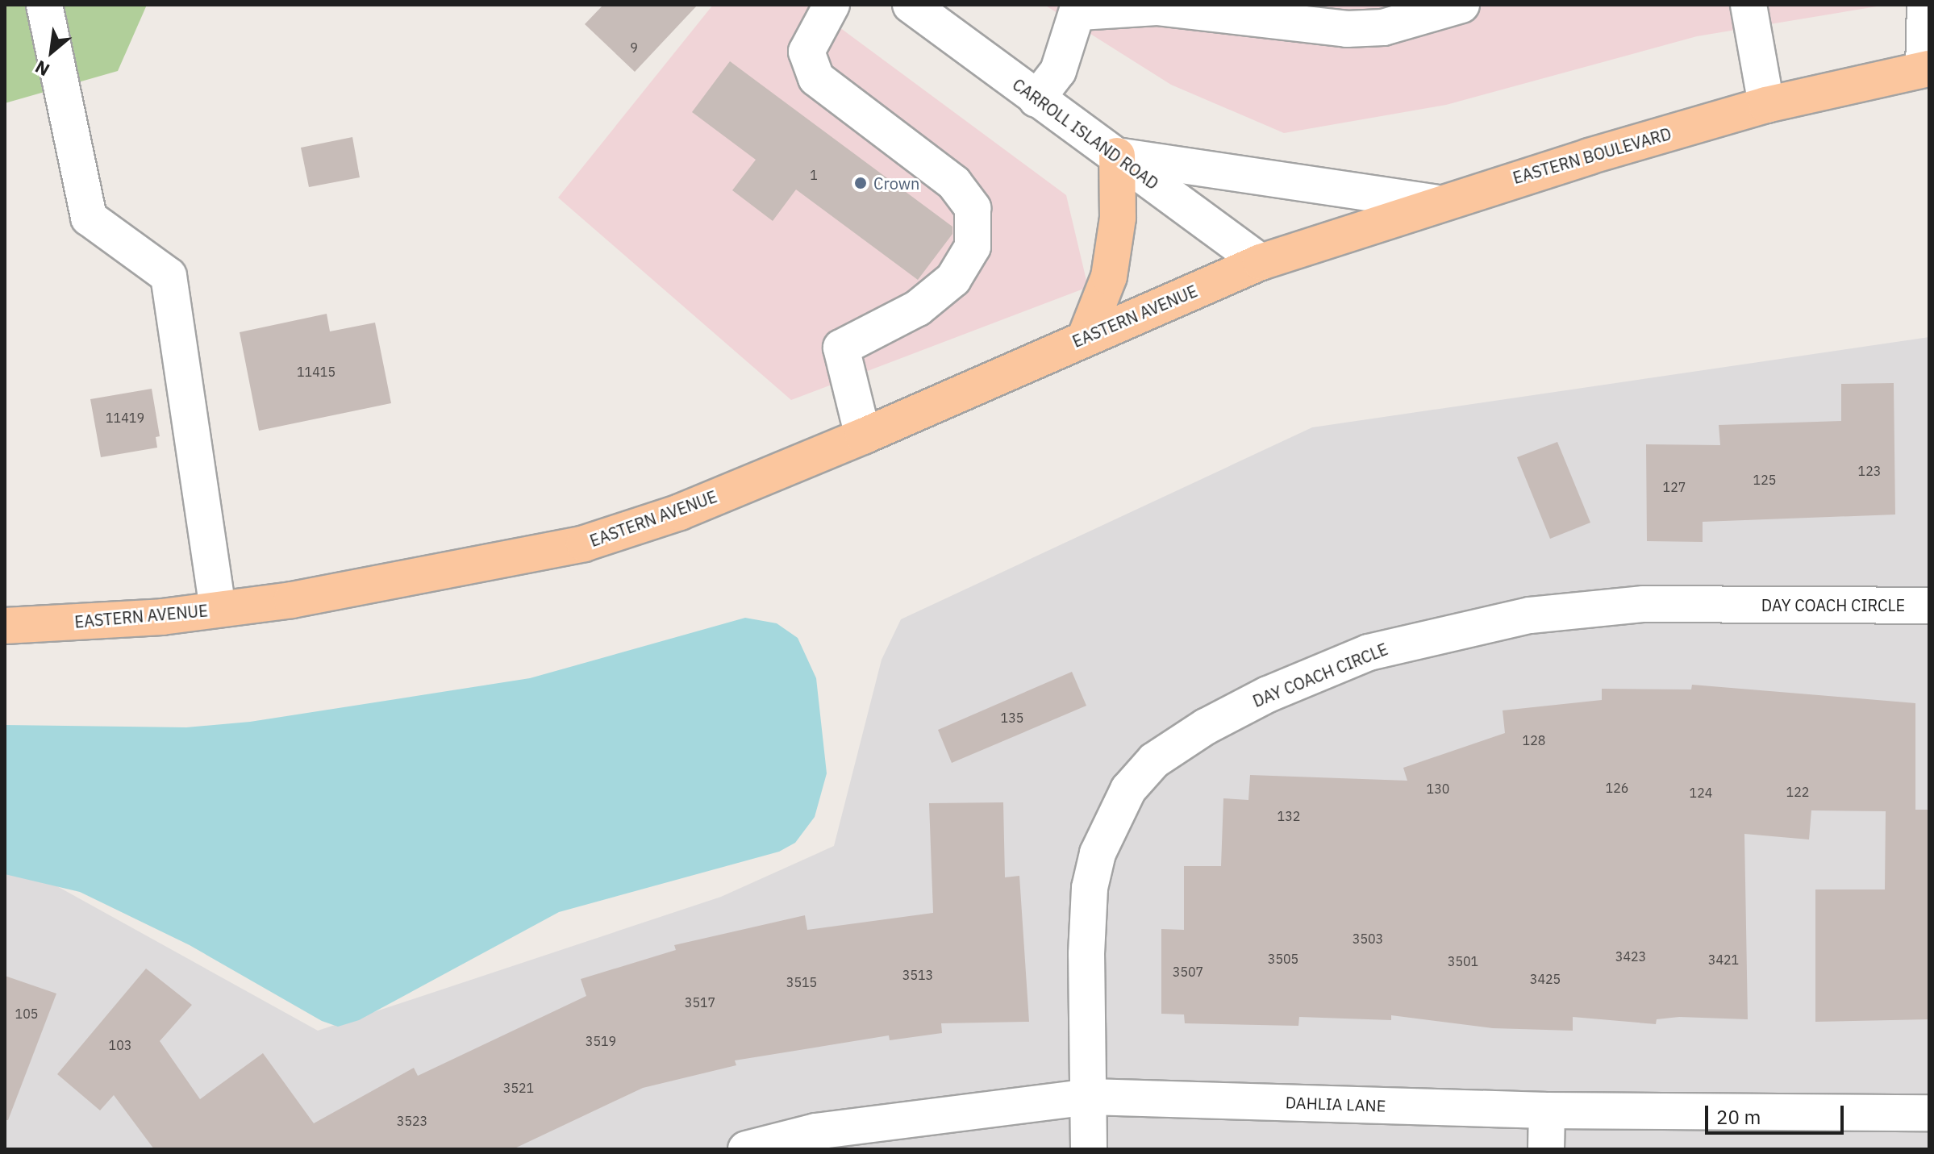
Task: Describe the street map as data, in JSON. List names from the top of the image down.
{
  "streets": {
    "main road": ["EASTERN BOULEVARD", "EASTERN AVENUE"],
    "street": ["CARROLL ISLAND ROAD", "DAY COACH CIRCLE", "DAHLIA LANE"]
  },
  "crossings": [
    ["CARROLL ISLAND ROAD", "EASTERN BOULEVARD"],
    ["CARROLL ISLAND ROAD", "EASTERN AVENUE"],
    ["EASTERN BOULEVARD", "EASTERN AVENUE"],
    ["DAY COACH CIRCLE", "DAHLIA LANE"]
  ],
  "places": ["Crown"],
  "house_numbers": [
    "9",
    "1",
    "11415",
    "11419",
    "123",
    "125",
    "127",
    "135",
    "128",
    "126",
    "130",
    "122",
    "124",
    "132",
    "3503",
    "3423",
    "3505",
    "3421",
    "3501",
    "3507",
    "3513",
    "3425",
    "3515",
    "3517",
    "105",
    "3519",
    "103",
    "3521",
    "3523"
  ],
  "scale_bar": "20 m",
  "north": "bottom left"
}
